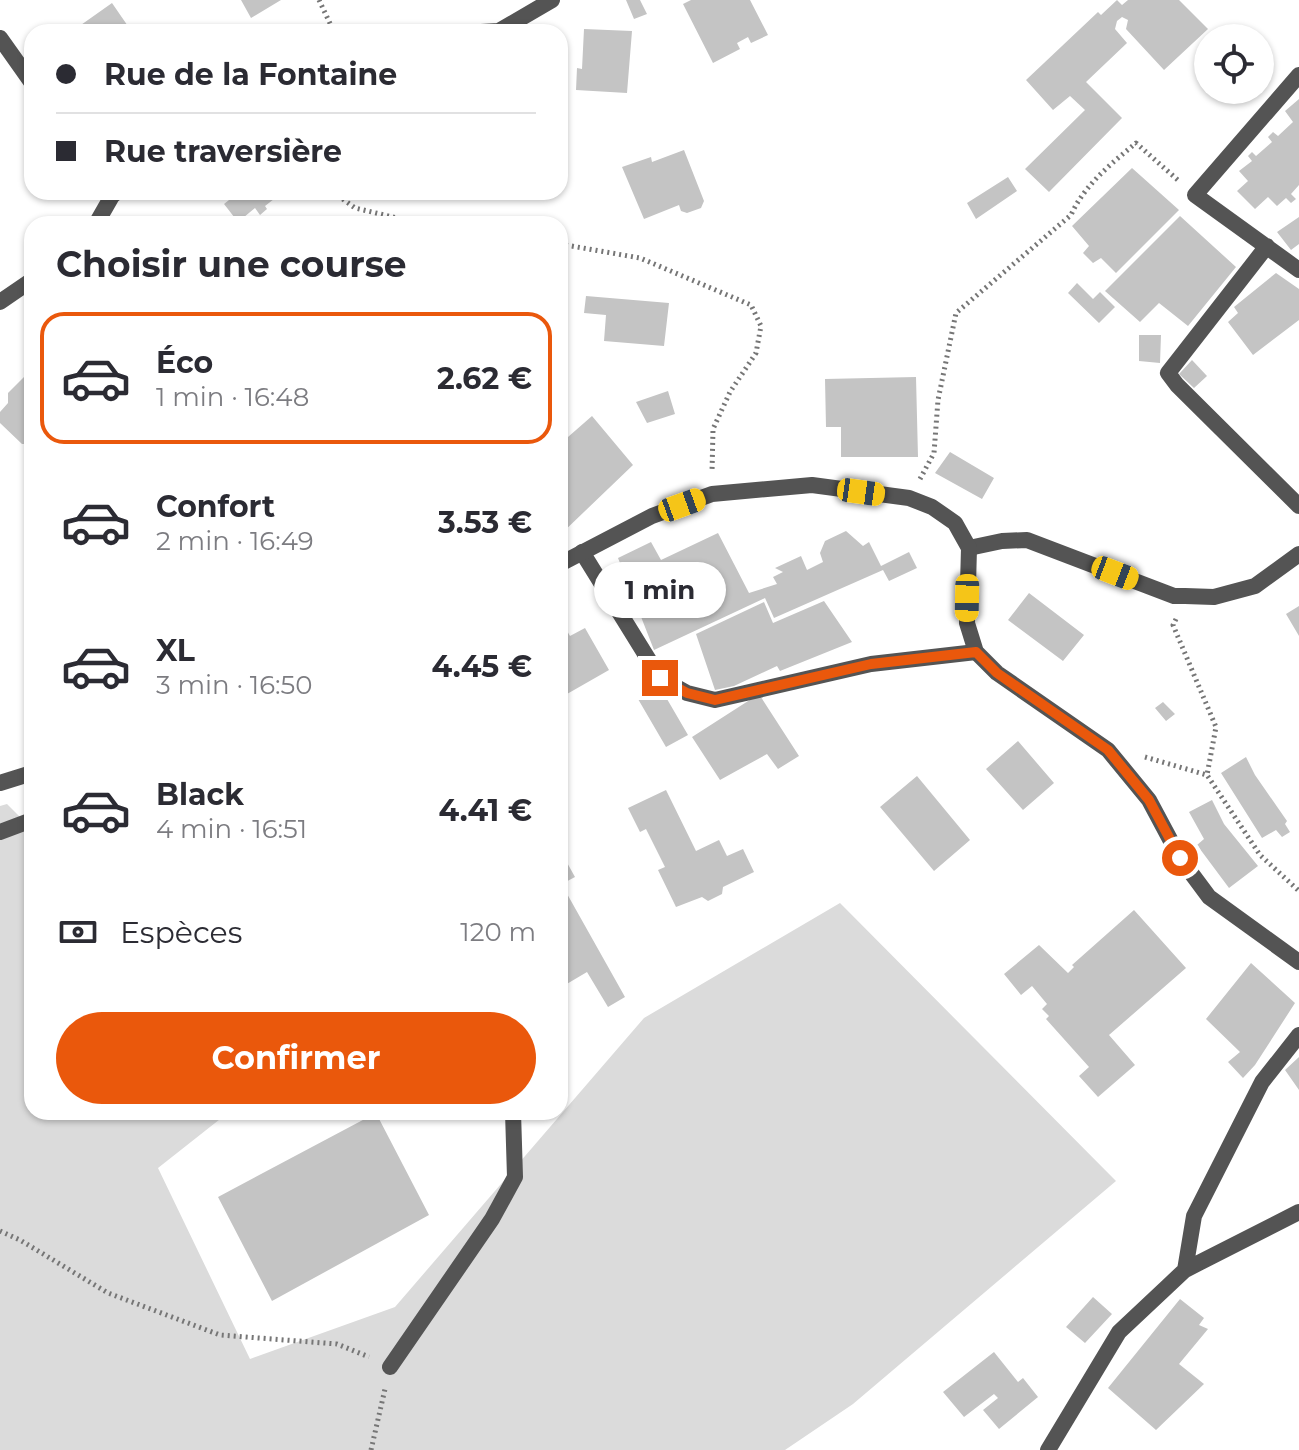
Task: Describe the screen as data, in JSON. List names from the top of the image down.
{
  "page": {
    "banner": ["Rue de la Fontaine", "Rue traversière"],
    "heading": "Choisir une course",
    "list": [
      {
        "name": "Éco",
        "note": "1 min · 16:48",
        "value": "2.62 €"
      },
      {
        "name": "Confort",
        "note": "2 min · 16:49",
        "value": "3.53 €"
      },
      {
        "name": "XL",
        "note": "3 min · 16:50",
        "value": "4.45 €"
      },
      {
        "name": "Black",
        "note": "4 min · 16:51",
        "value": "4.41 €"
      }
    ],
    "bubble": "1 min",
    "pay": ["Espèces", "120 m"],
    "buttons": "Confirmer"
  }
}
